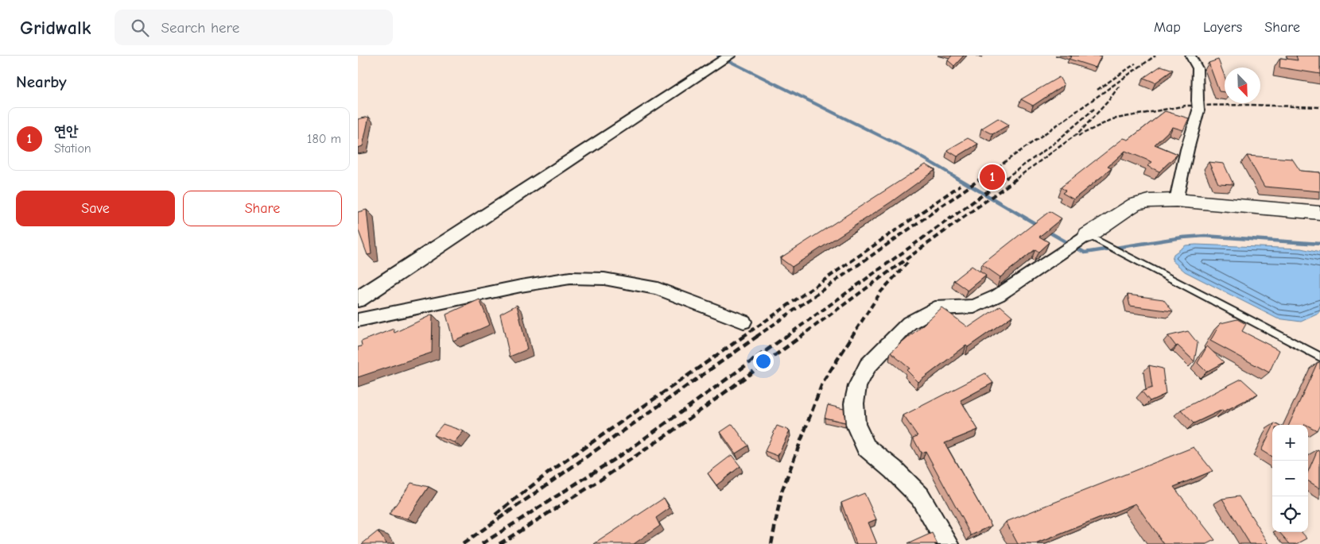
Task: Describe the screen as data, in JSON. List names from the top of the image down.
{
  "north": "bottom right",
  "page": {
    "header": "Gridwalk",
    "search": "Search here",
    "nav": ["Map", "Layers", "Share"],
    "heading": "Nearby",
    "list": [
      {
        "mark": "1",
        "name": "연안",
        "note": "Station",
        "value": "180 m"
      }
    ],
    "pins": "1",
    "buttons": ["Save", "Share"],
    "map_buttons": ["+", "−"]
  }
}
